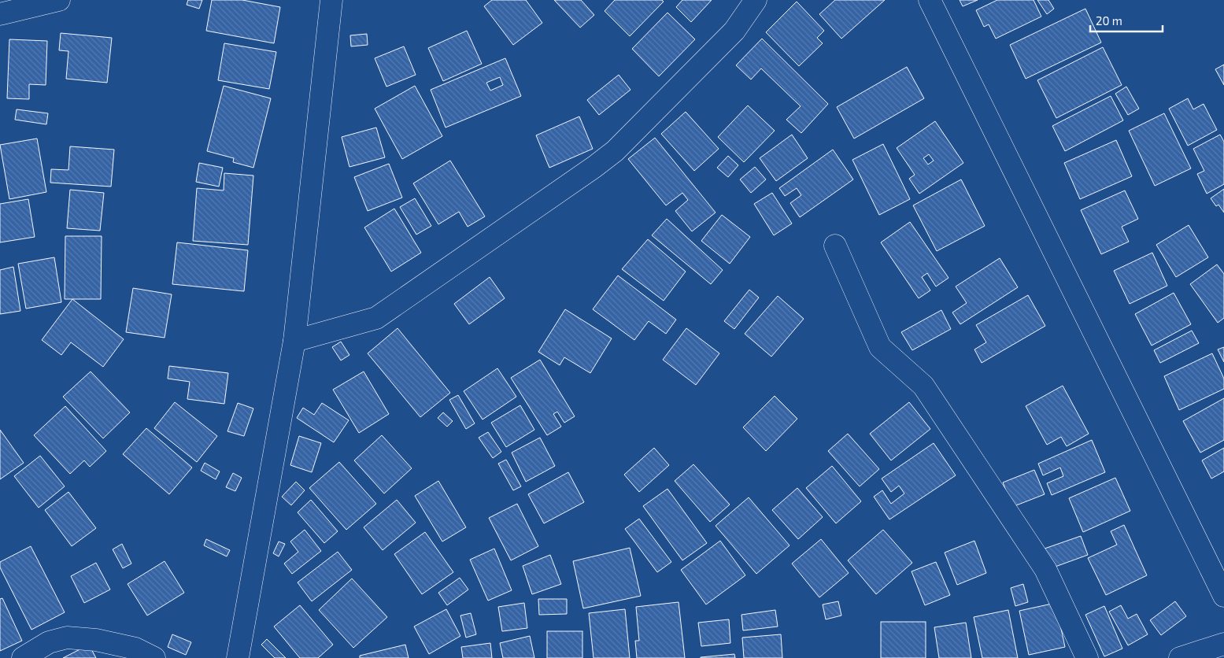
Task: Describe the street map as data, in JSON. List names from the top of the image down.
{
  "scale_bar": "20 m"
}
